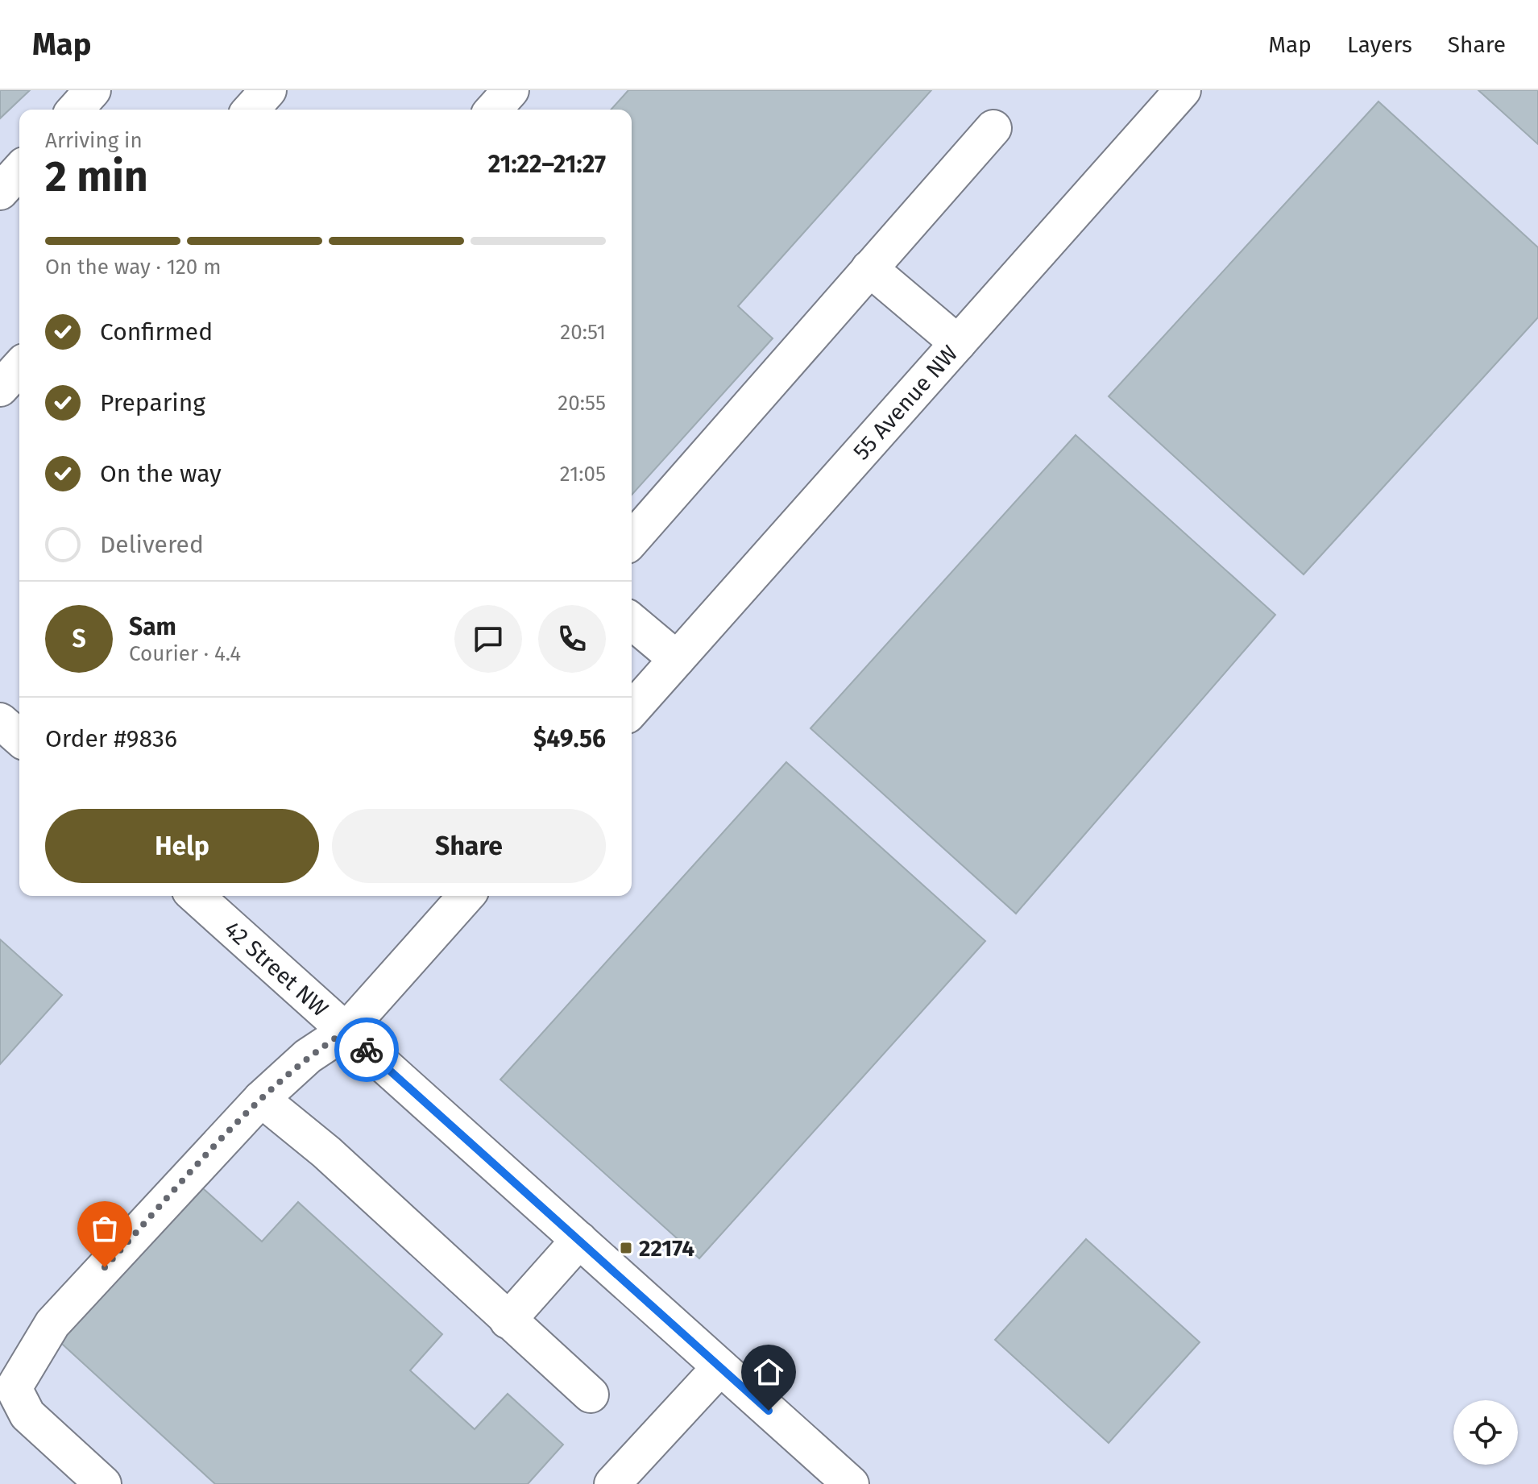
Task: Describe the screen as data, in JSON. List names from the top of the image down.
{
  "streets": {
    "street": ["55 Avenue NW", "42 Street NW"]
  },
  "places": {
    "transit": ["22174"]
  },
  "page": {
    "header": "Map",
    "nav": ["Map", "Layers", "Share"],
    "heading": ["2 min", "Arriving in", "21:22–21:27"],
    "panel": [
      "Sam",
      "Courier · 4.4",
      "Order #9836",
      "$49.56"
    ],
    "bar": "On the way · 120 m",
    "list": [
      ["Confirmed", "20:51"],
      ["Preparing", "20:55"],
      ["On the way", "21:05"],
      "Delivered"
    ],
    "round": "S",
    "buttons": ["Help", "Share"]
  }
}
